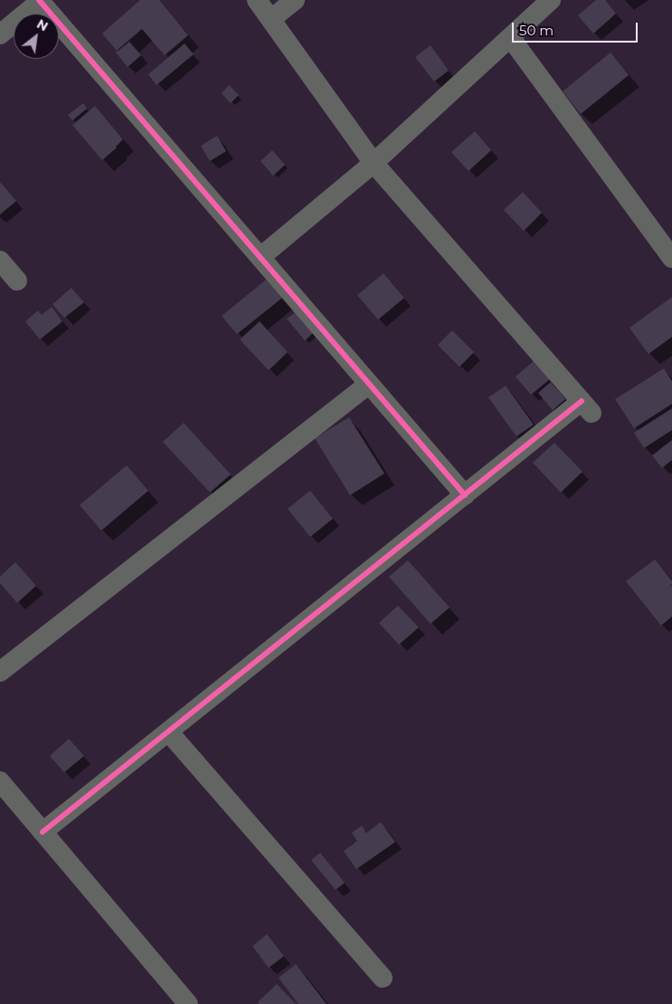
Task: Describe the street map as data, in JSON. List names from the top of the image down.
{
  "scale_bar": "50 m",
  "north": "top right"
}
